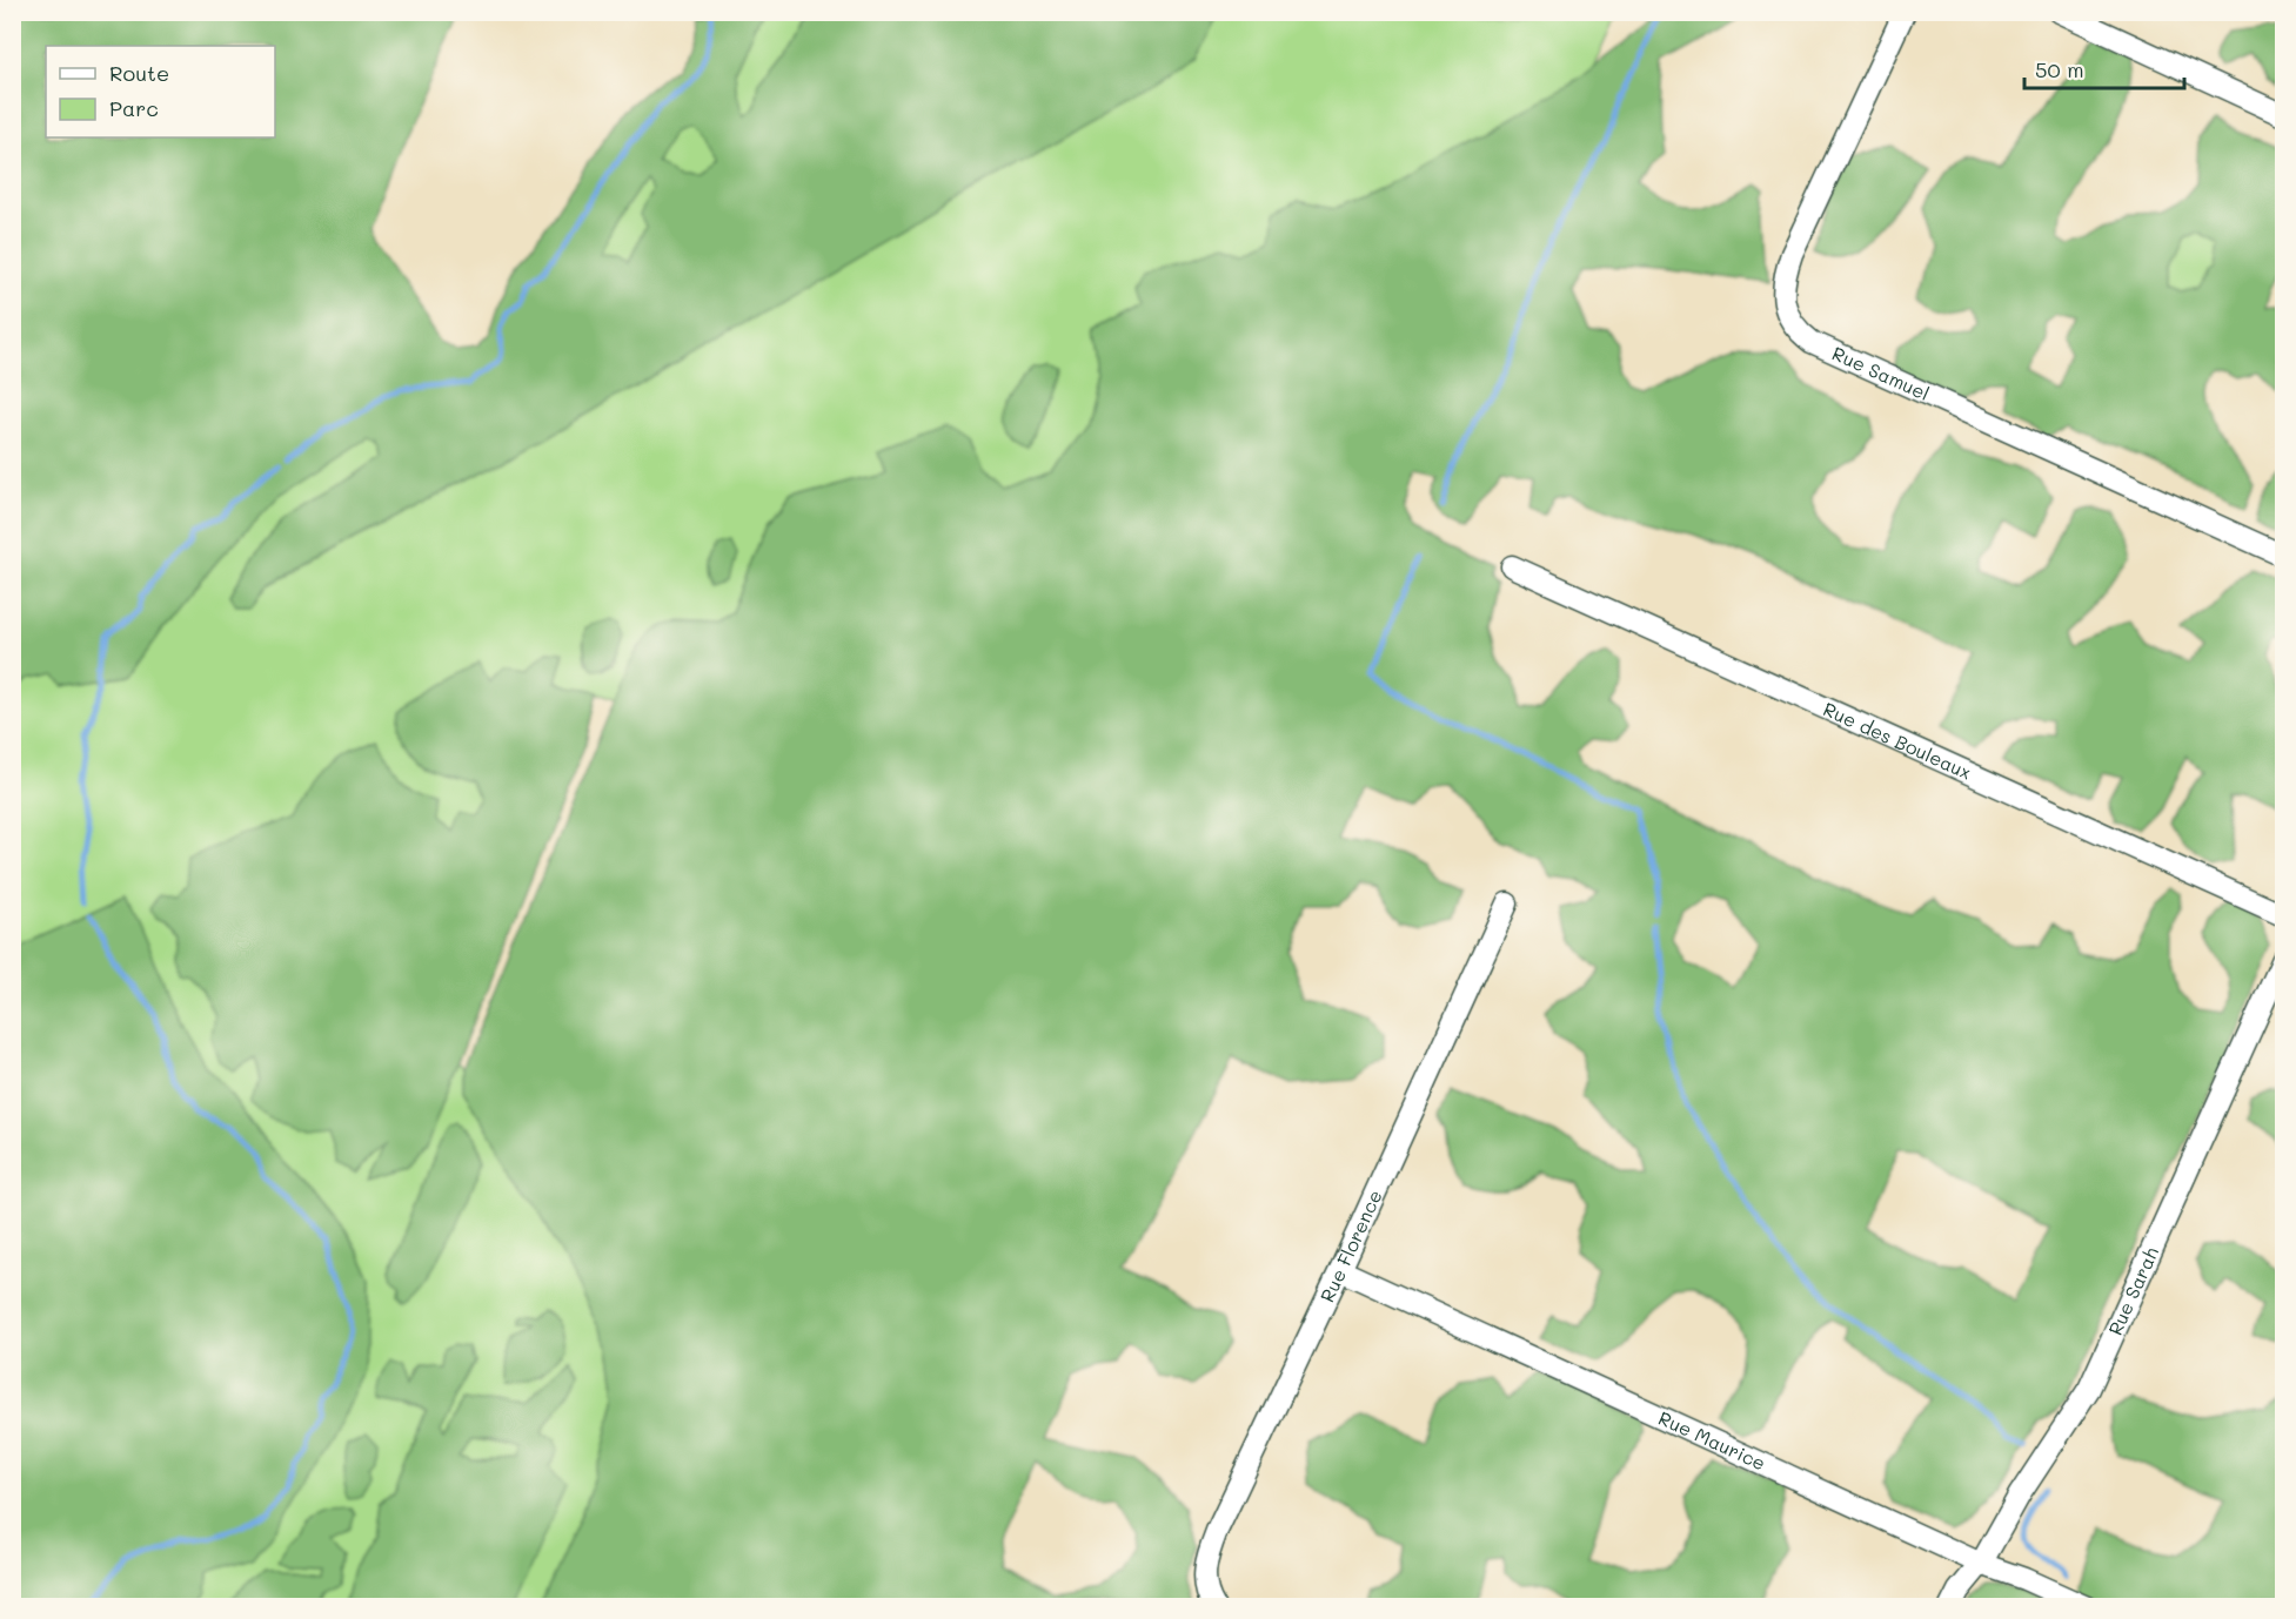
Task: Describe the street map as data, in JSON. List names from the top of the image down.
{
  "streets": {
    "street": [
      "Rue Samuel",
      "Rue des Bouleaux",
      "Rue Florence",
      "Rue Sarah",
      "Rue Maurice"
    ]
  },
  "crossings": [
    ["Rue Florence", "Rue Maurice"],
    ["Rue Sarah", "Rue Maurice"]
  ],
  "legend": ["Route", "Parc"],
  "scale_bar": "50 m"
}
